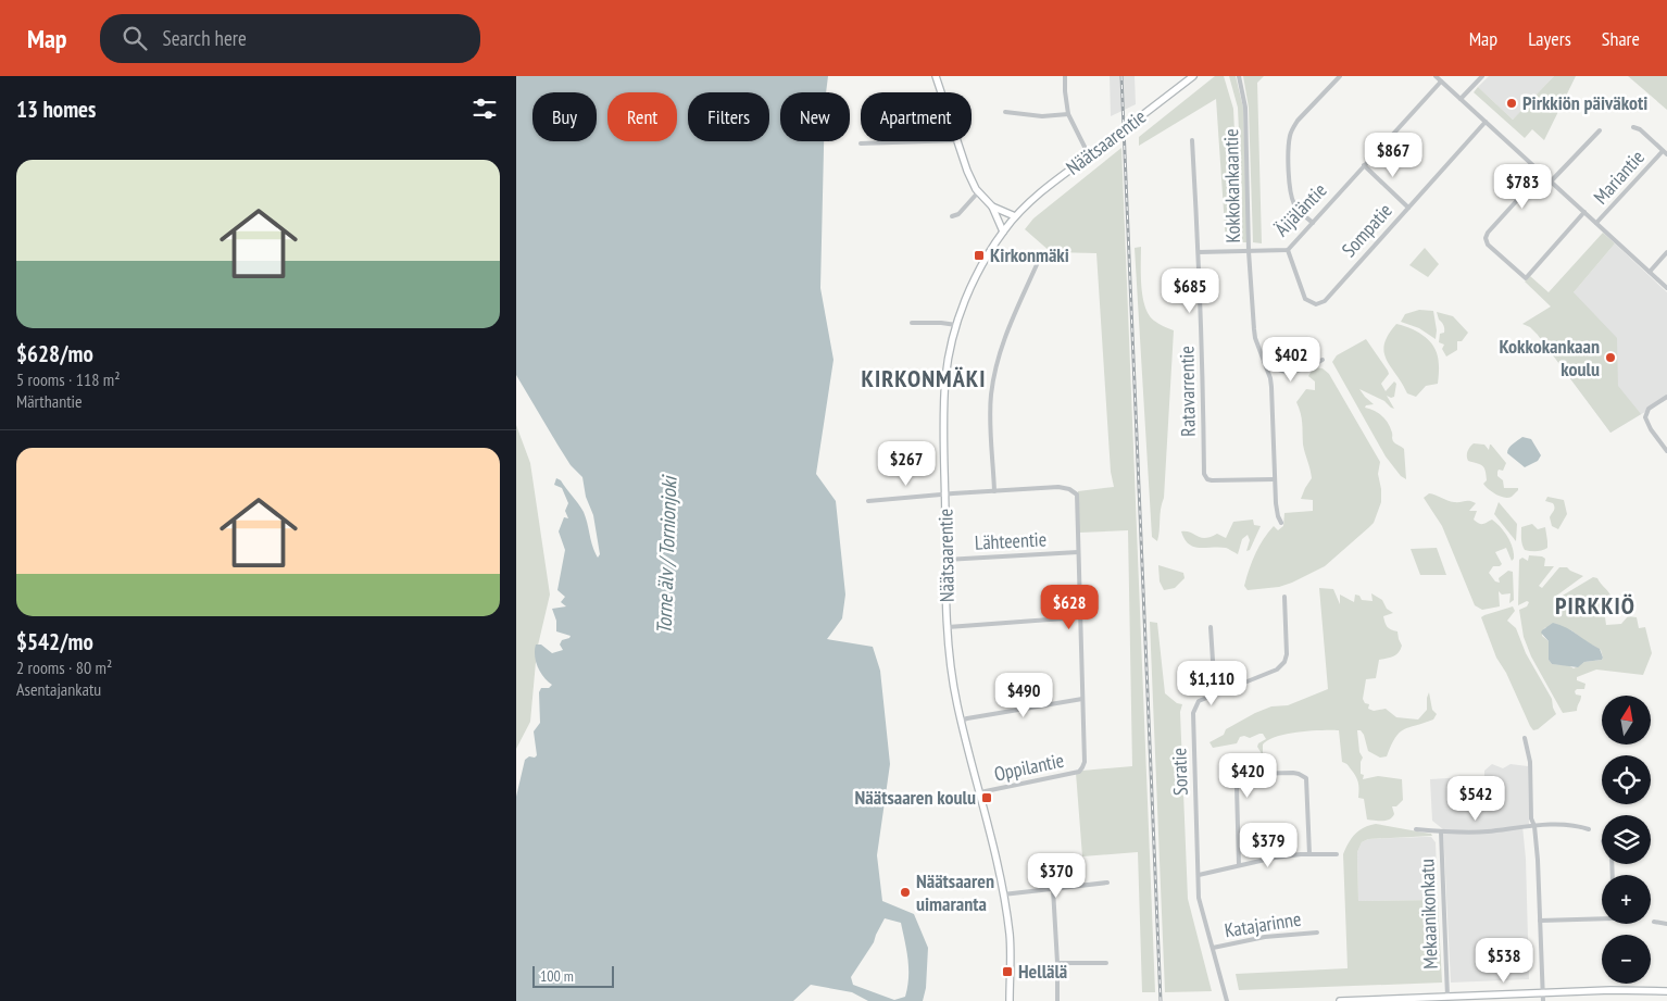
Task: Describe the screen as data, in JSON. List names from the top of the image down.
{
  "streets": {
    "street": [
      "Näätsaarentie",
      "Mariantie",
      "Kokkokankaantie",
      "Äijäläntie",
      "Sompatie",
      "Ratavarrentie",
      "Lähteentie",
      "Oppilantie",
      "Soratie",
      "Mekaanikonkatu",
      "Katajarinne"
    ]
  },
  "crossings": [
    ["Näätsaarentie", "Lähteentie"],
    ["Näätsaarentie", "Oppilantie"],
    ["Kokkokankaantie", "Äijäläntie"],
    ["Kokkokankaantie", "Ratavarrentie"],
    ["Äijäläntie", "Sompatie"],
    ["Äijäläntie", "Ratavarrentie"],
    ["Soratie", "Katajarinne"]
  ],
  "districts": ["KIRKONMÄKI", "PIRKKIÖ"],
  "water": ["Torne älv / Tornionjoki"],
  "places": {
    "other": ["Pirkkiön päiväkoti", "Kokkokankaan koulu", "Näätsaaren uimaranta"],
    "transit": ["Kirkonmäki", "Näätsaaren koulu", "Hellälä"]
  },
  "scale_bar": "100 m",
  "north": "top",
  "page": {
    "header": "Map",
    "search": "Search here",
    "nav": ["Map", "Layers", "Share"],
    "heading": "13 homes",
    "chip": [
      "Buy",
      "Rent",
      "Filters",
      "New",
      "Apartment"
    ],
    "price": [
      "$867",
      "$783",
      "$685",
      "$402",
      "$267",
      "$628",
      "$1,110",
      "$490",
      "$420",
      "$542",
      "$379",
      "$370",
      "$538"
    ],
    "list": [
      {
        "name": "$628/mo",
        "note": "5 rooms · 118 m² · Märthantie"
      },
      {
        "name": "$542/mo",
        "note": "2 rooms · 80 m² · Asentajankatu"
      }
    ],
    "map_buttons": ["+", "−"],
    "scale": "100 m"
  }
}
